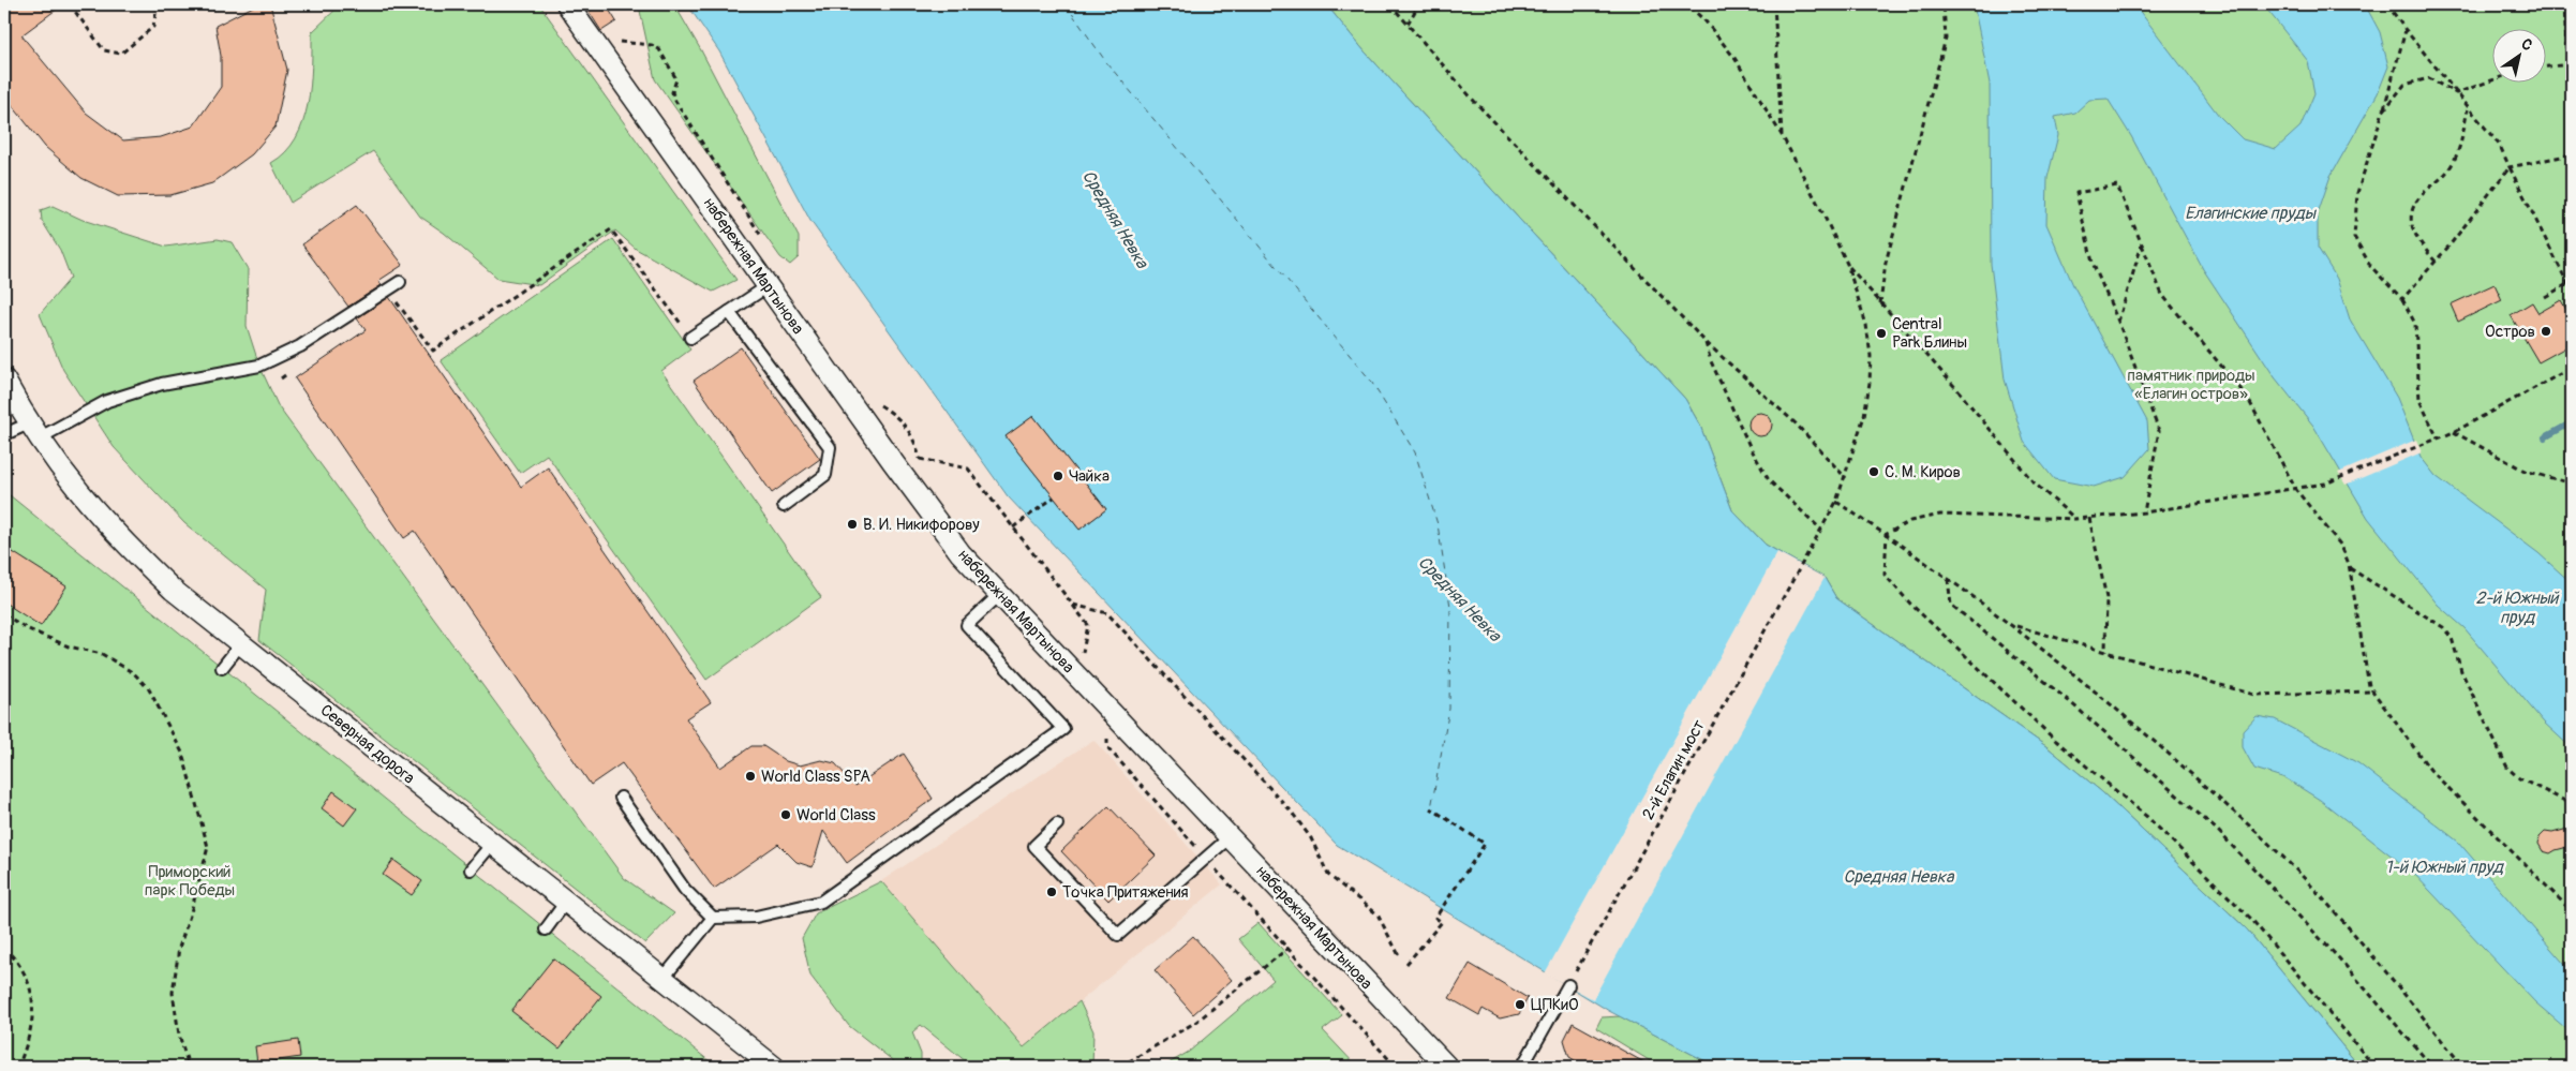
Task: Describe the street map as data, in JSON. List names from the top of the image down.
{
  "streets": {
    "street": ["набережная Мартынова", "Северная дорога"],
    "path": ["2-й Елагин мост"]
  },
  "water": [
    "Елагинские пруды",
    "Средняя Невка",
    "2-й Южный пруд",
    "1-й Южный пруд"
  ],
  "parks": ["памятник природы «Елагин остров»", "Приморский парк Победы"],
  "places": [
    "Остров",
    "Central Park Блины",
    "С. М. Киров",
    "Чайка",
    "В. И. Никифорову",
    "World Class SPA",
    "World Class",
    "Точка Притяжения",
    "ЦПКиО"
  ],
  "north": "top right"
}
